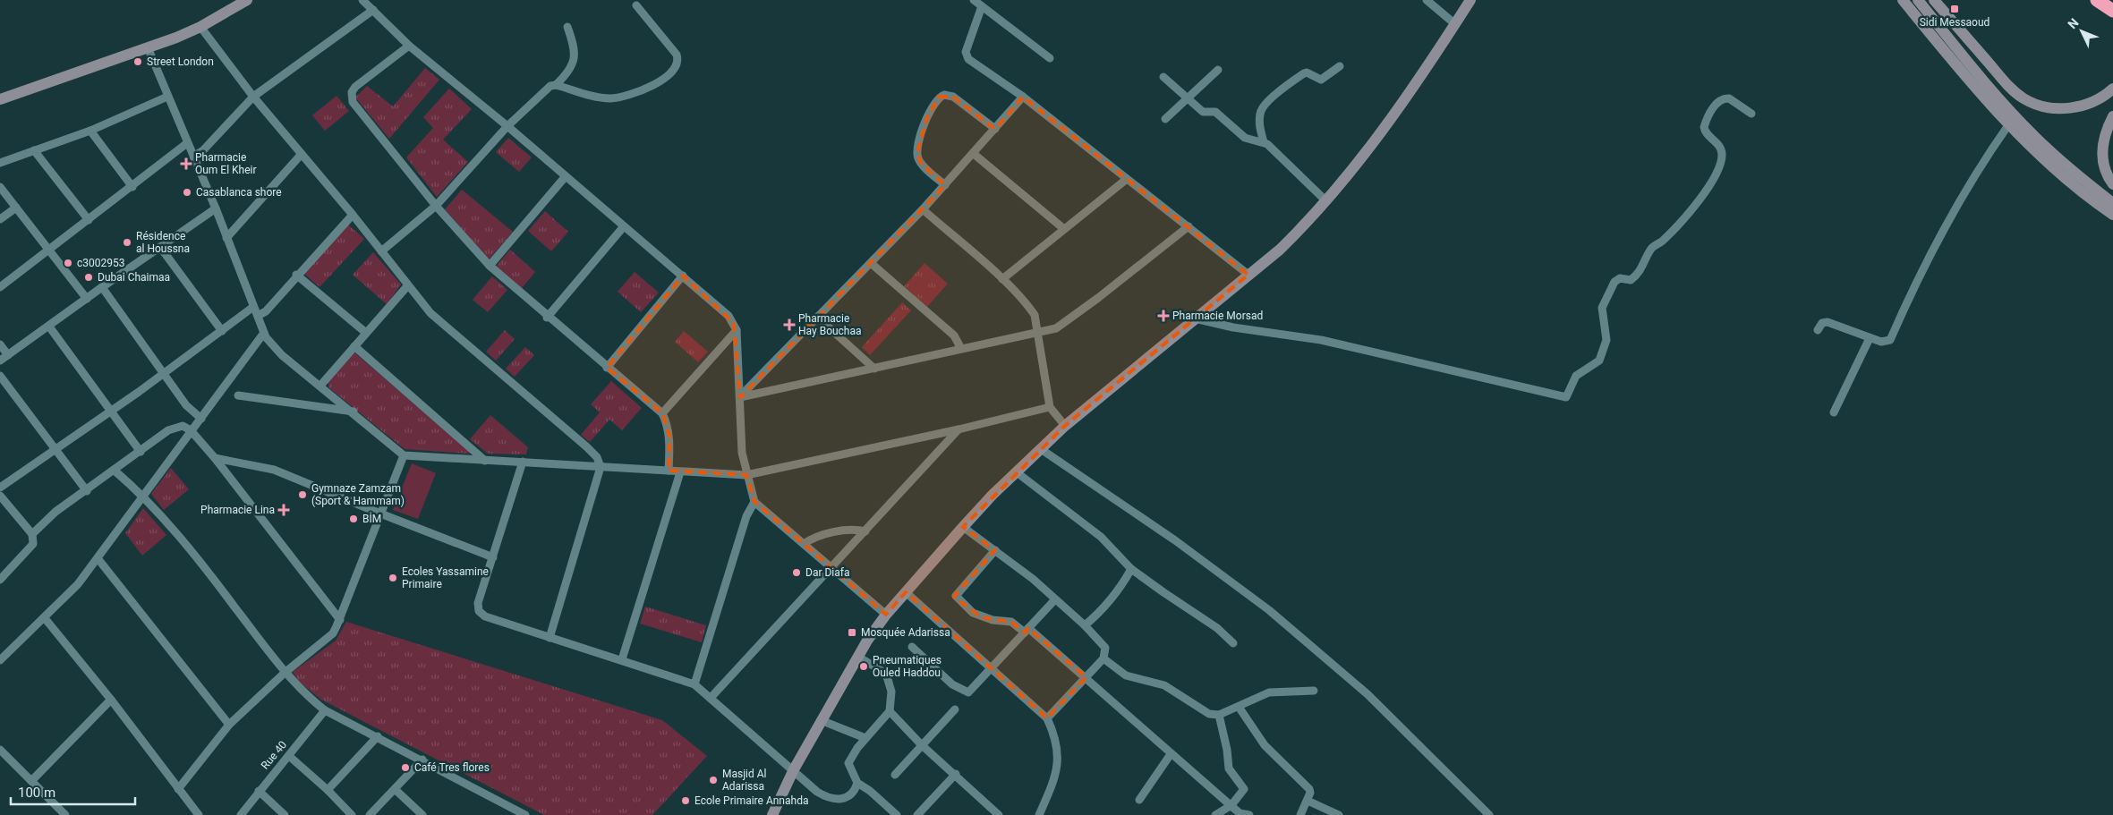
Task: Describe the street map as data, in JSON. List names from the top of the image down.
{
  "streets": {
    "street": ["Rue 40"]
  },
  "places": {
    "transit": ["Sidi Messaoud", "Mosquée Adarissa"],
    "other": [
      "Street London",
      "Casablanca shore",
      "Résidence al Houssna",
      "c3002953",
      "Dubai Chaimaa",
      "Gymnaze Zamzam (Sport & Hammam)",
      "BİM",
      "Dar Diafa",
      "Ecoles Yassamine Primaire",
      "Pneumatiques Ouled Haddou",
      "Café Tres flores",
      "Masjid Al Adarissa",
      "Ecole Primaire Annahda"
    ],
    "health": [
      "Pharmacie Oum El Kheir",
      "Pharmacie Morsad",
      "Pharmacie Hay Bouchaa",
      "Pharmacie Lina"
    ]
  },
  "scale_bar": "100 m",
  "north": "top left"
}
